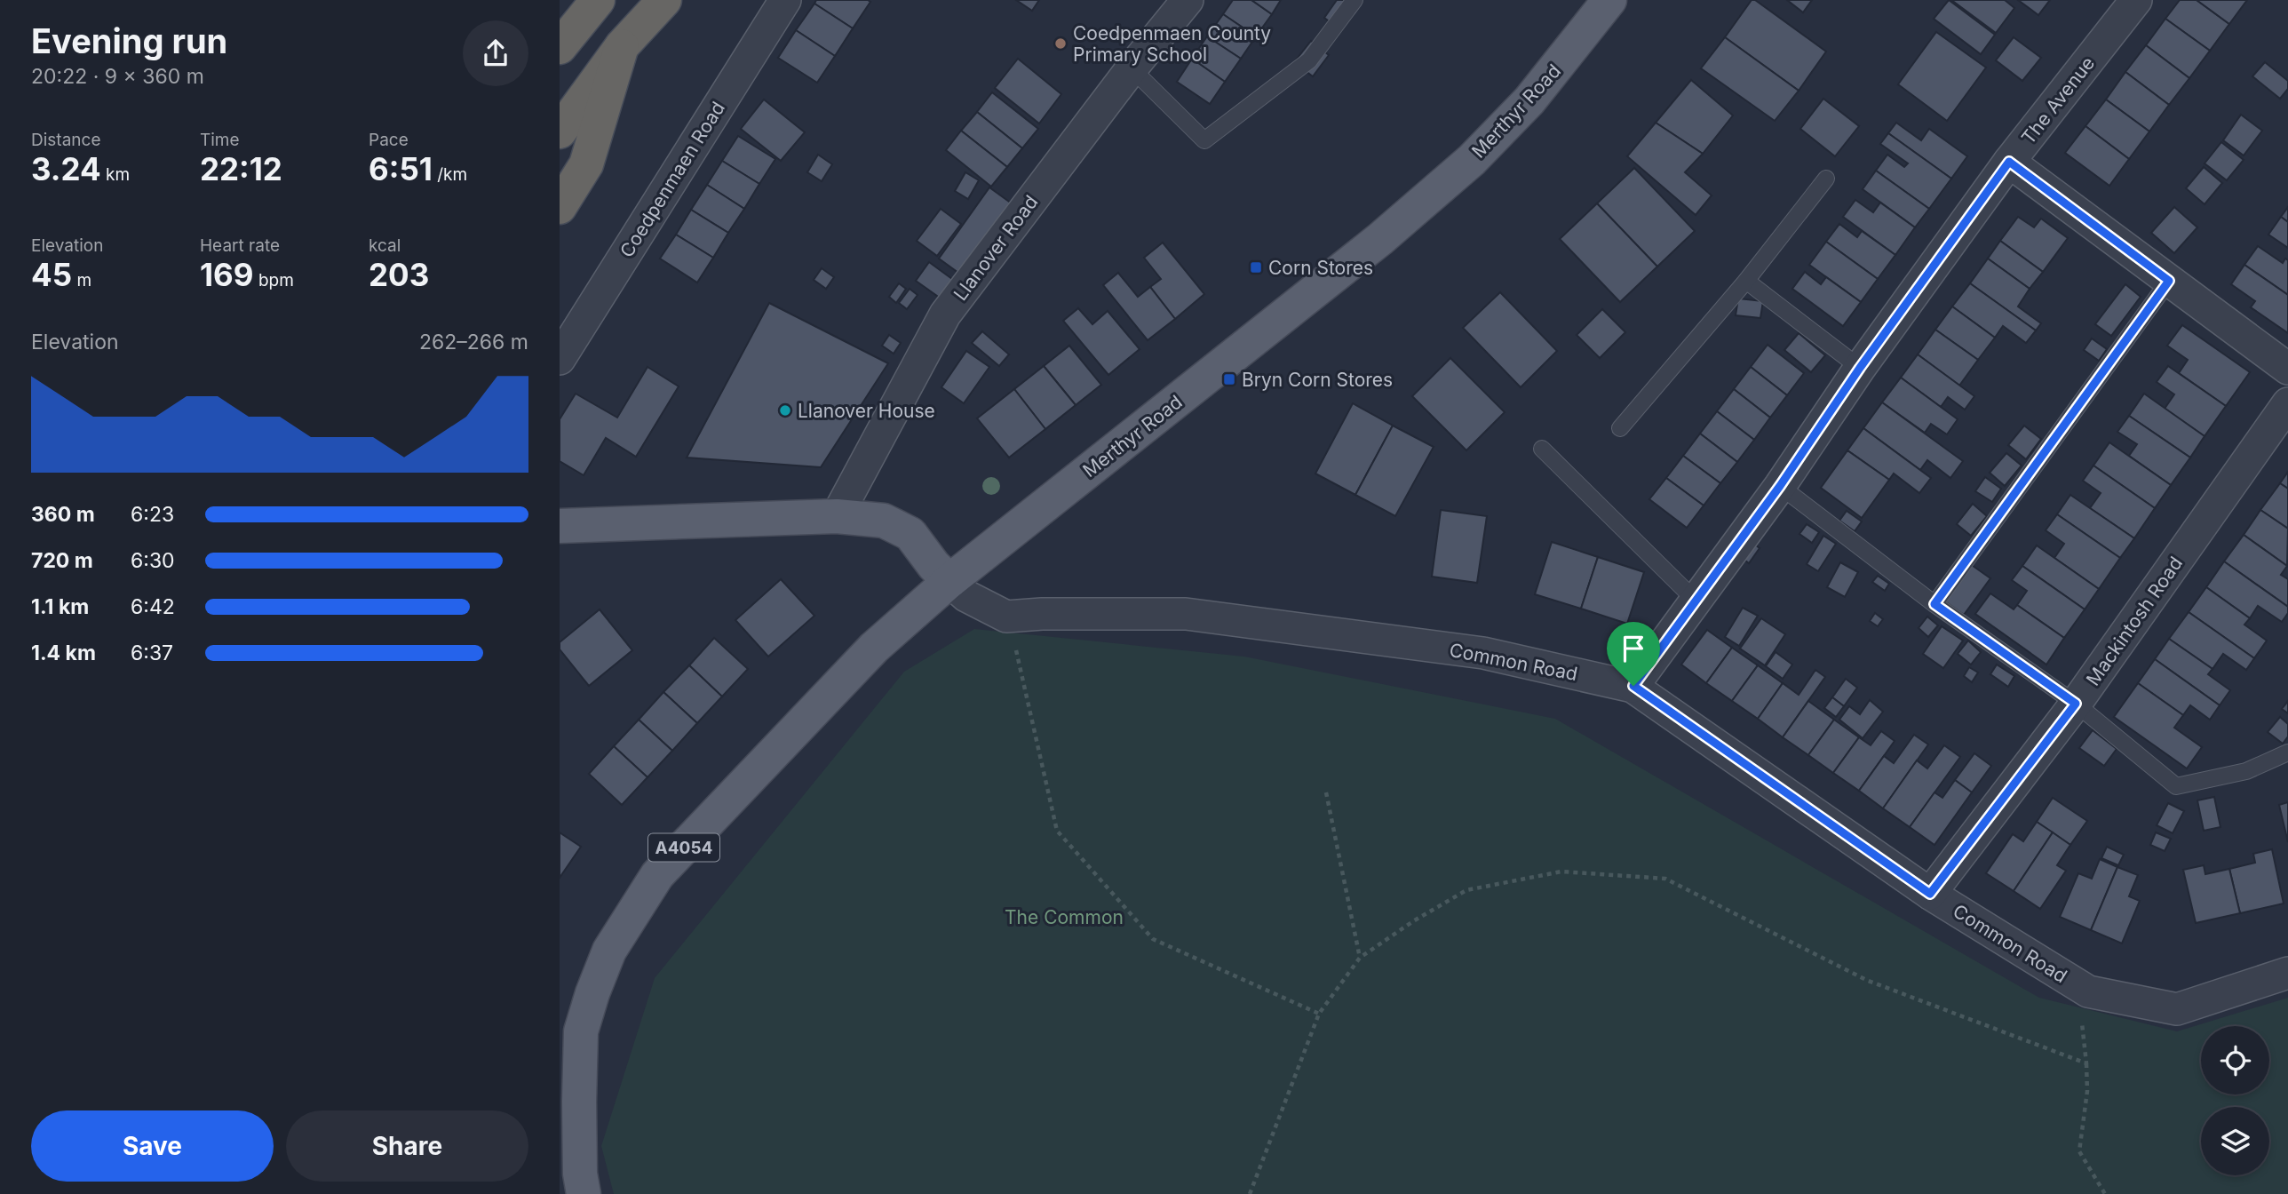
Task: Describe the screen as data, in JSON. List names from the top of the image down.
{
  "streets": {
    "main road": ["Merthyr Road", "A4054"],
    "street": [
      "The Avenue",
      "Coedpenmaen Road",
      "Llanover Road",
      "Mackintosh Road",
      "Common Road"
    ]
  },
  "crossings": [
    ["The Avenue", "Common Road"],
    ["Merthyr Road", "Common Road"],
    ["Merthyr Road", "A4054"],
    ["Mackintosh Road", "Common Road"],
    ["Common Road", "A4054"]
  ],
  "parks": ["The Common"],
  "places": {
    "other": ["Coedpenmaen County Primary School", "Llanover House"],
    "transit": ["Corn Stores", "Bryn Corn Stores"]
  },
  "page": {
    "heading": ["Evening run", "20:22 · 9 × 360 m"],
    "stats": [
      ["Distance", "3.24 km"],
      ["Time", "22:12"],
      ["Pace", "6:51 /km"],
      ["Elevation", "45 m"],
      ["Heart rate", "169 bpm"],
      ["kcal", "203"]
    ],
    "chart": ["Elevation", "262–266 m"],
    "list": [
      {
        "name": "360 m",
        "note": "6:23"
      },
      {
        "name": "720 m",
        "note": "6:30"
      },
      {
        "name": "1.1 km",
        "note": "6:42"
      },
      {
        "name": "1.4 km",
        "note": "6:37"
      }
    ],
    "buttons": ["Save", "Share"]
  }
}
